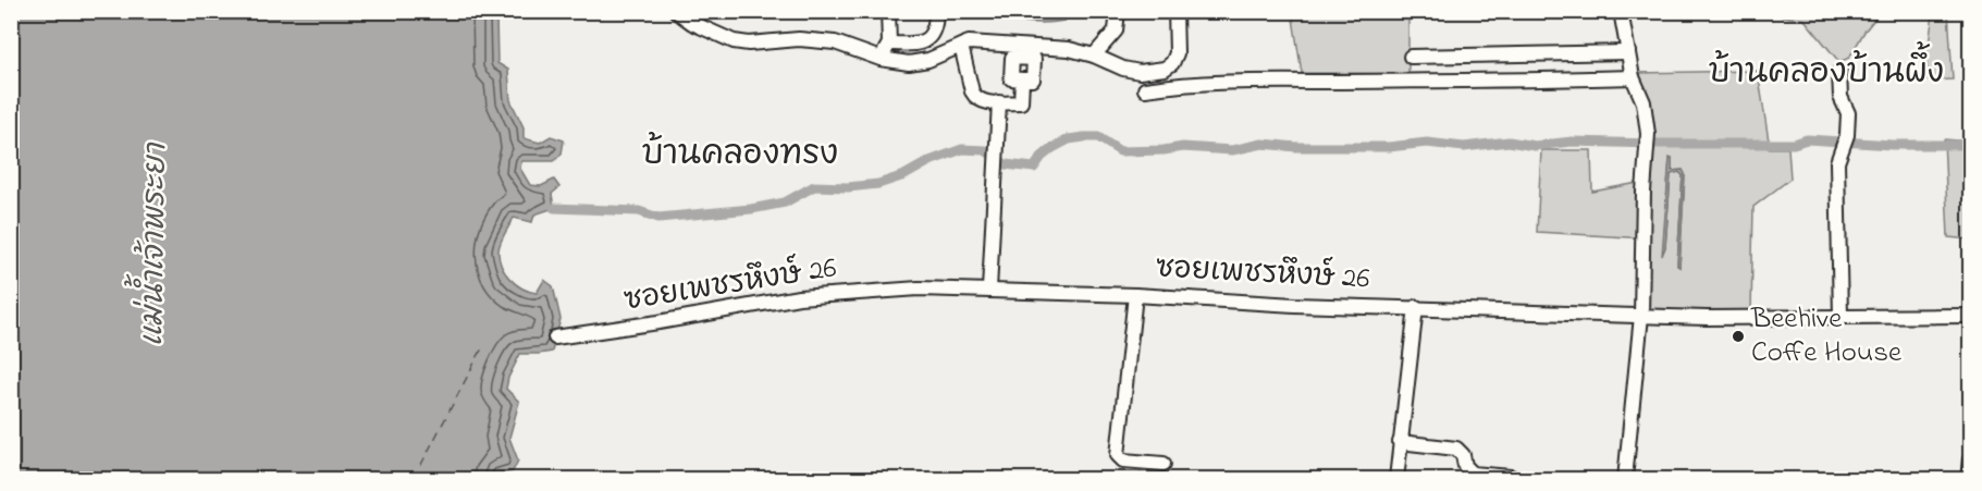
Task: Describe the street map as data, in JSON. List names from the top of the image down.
{
  "streets": {
    "street": ["ซอยเพชรหึงษ์ 26"]
  },
  "districts": ["บ้านคลองบ้านผึ้ง", "บ้านคลองทรง"],
  "water": ["แม่น้ำเจ้าพระยา"],
  "places": ["Beehive Coffe House"]
}
